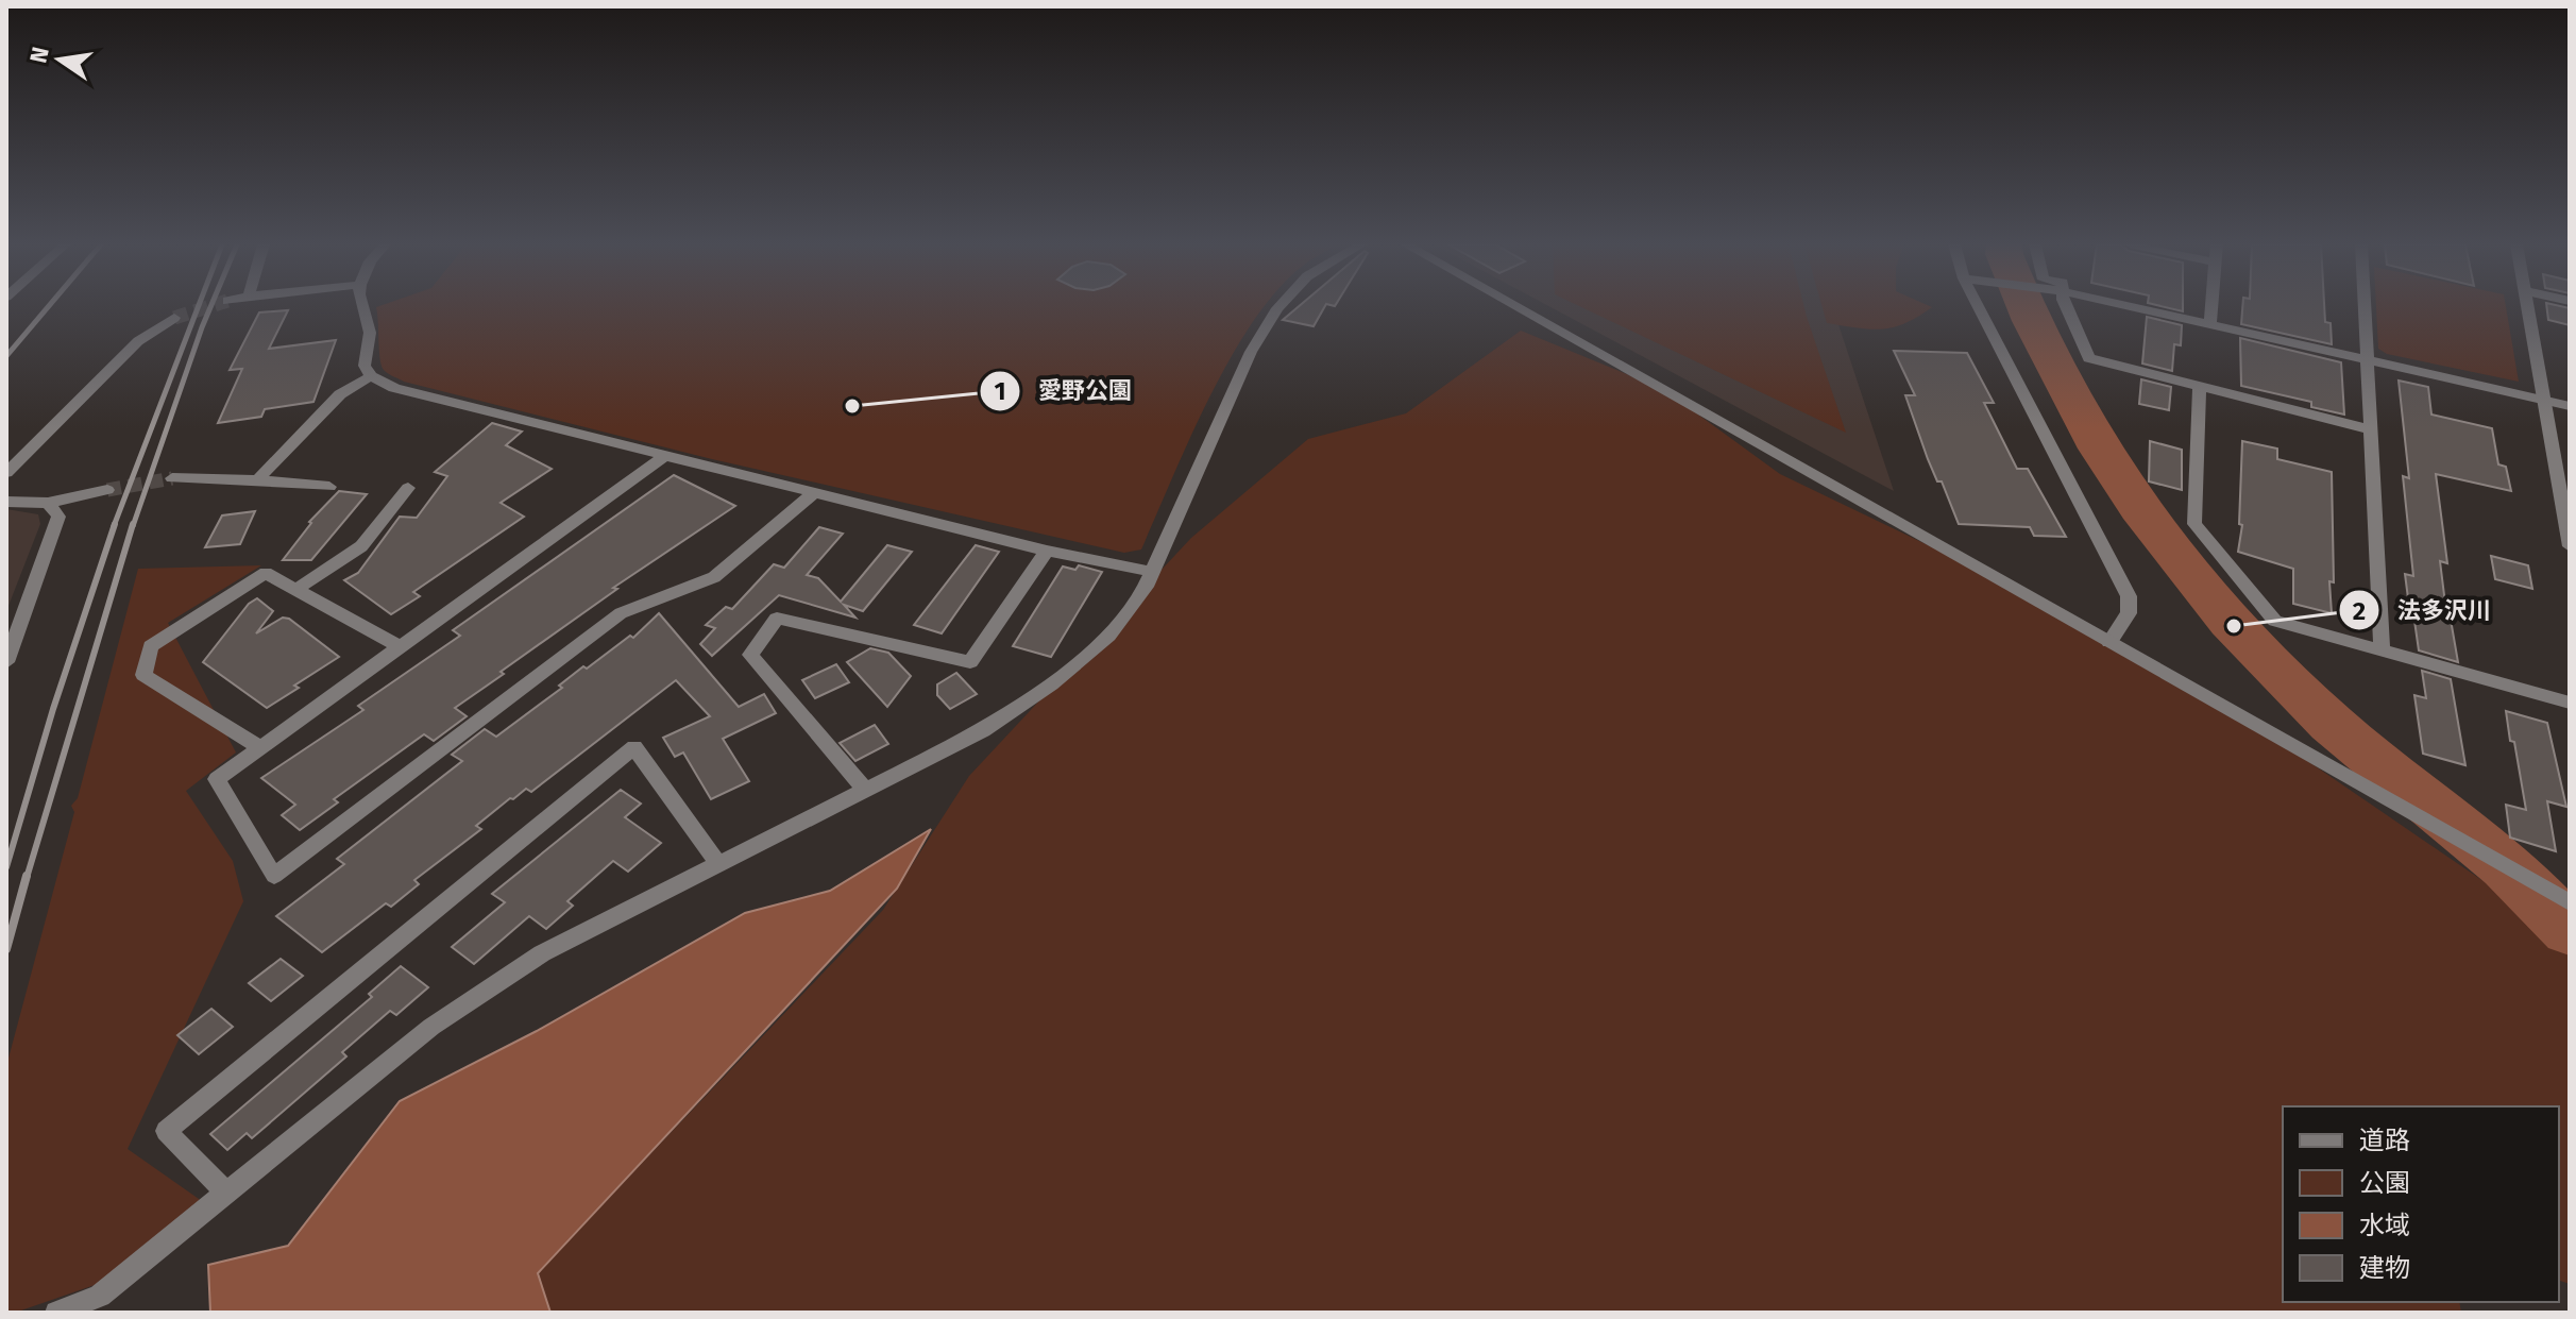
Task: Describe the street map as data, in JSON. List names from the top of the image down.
{
  "places": ["愛野公園", "法多沢川"],
  "legend": [
    "道路",
    "公園",
    "水域",
    "建物"
  ],
  "north": "left"
}
